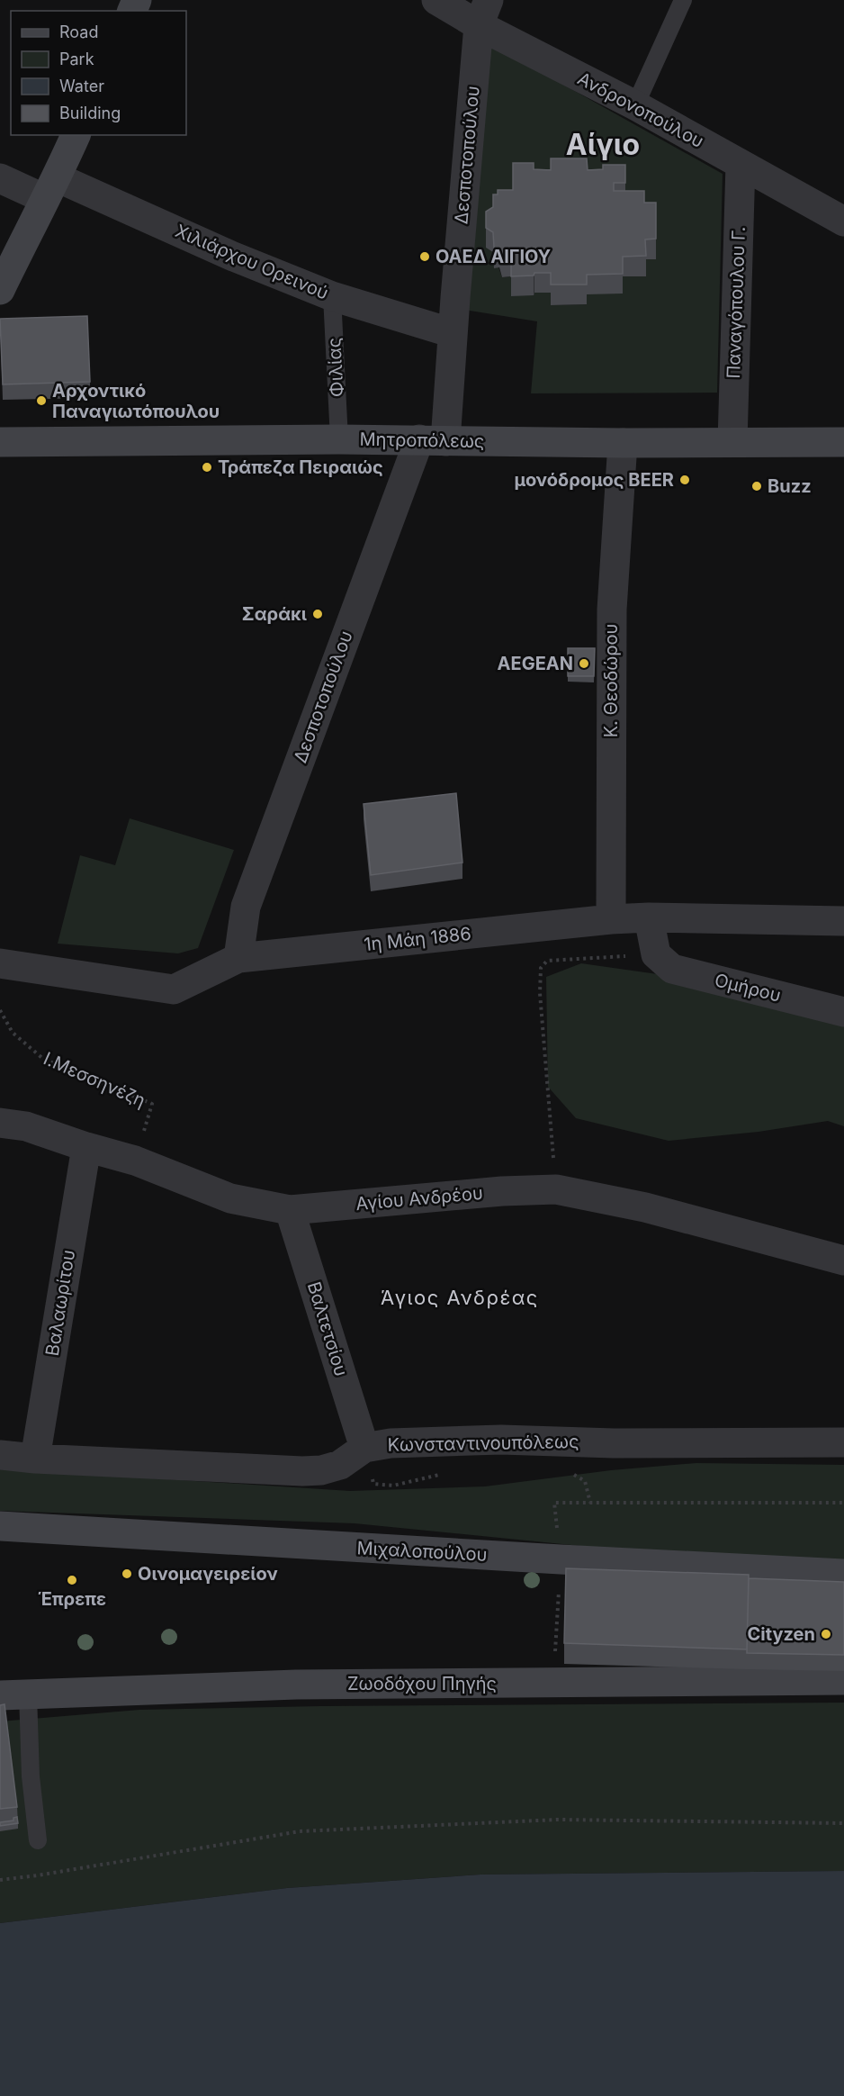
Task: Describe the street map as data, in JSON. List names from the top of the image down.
{
  "streets": {
    "street": [
      "Ανδρονοπούλου",
      "Δεσποτοπούλου",
      "Χιλιάρχου Ορεινού",
      "Παναγόπουλου Γ.",
      "Μητροπόλεως",
      "Κ. Θεοδώρου",
      "1η Μάη 1886",
      "Ομήρου",
      "Αγίου Ανδρέου",
      "Βαλαωρίτου",
      "Βαλτετσίου",
      "Κωνσταντινουπόλεως",
      "Μιχαλοπούλου",
      "Ζωοδόχου Πηγής"
    ],
    "lane": ["Φιλίας"],
    "path": ["Ι.Μεσσηνέζη"]
  },
  "crossings": [
    ["Ανδρονοπούλου", "Δεσποτοπούλου"],
    ["Ανδρονοπούλου", "Παναγόπουλου Γ."],
    ["Δεσποτοπούλου", "Χιλιάρχου Ορεινού"],
    ["Δεσποτοπούλου", "Μητροπόλεως"],
    ["Δεσποτοπούλου", "1η Μάη 1886"],
    ["Χιλιάρχου Ορεινού", "Φιλίας"],
    ["Παναγόπουλου Γ.", "Μητροπόλεως"],
    ["Φιλίας", "Μητροπόλεως"],
    ["Μητροπόλεως", "Κ. Θεοδώρου"],
    ["Κ. Θεοδώρου", "1η Μάη 1886"],
    ["Ι.Μεσσηνέζη", "Αγίου Ανδρέου"],
    ["Αγίου Ανδρέου", "Βαλαωρίτου"],
    ["Αγίου Ανδρέου", "Βαλτετσίου"],
    ["Βαλαωρίτου", "Κωνσταντινουπόλεως"],
    ["Βαλτετσίου", "Κωνσταντινουπόλεως"]
  ],
  "districts": ["Αίγιο", "Άγιος Ανδρέας"],
  "places": [
    "ΟΑΕΔ ΑΙΓΙΟΥ",
    "Αρχοντικό Παναγιωτόπουλου",
    "Τράπεζα Πειραιώς",
    "μονόδρομος BEER",
    "Buzz",
    "Σαράκι",
    "AEGEAN",
    "Οινομαγειρείον",
    "Έπρεπε",
    "Cityzen"
  ],
  "legend": [
    "Road",
    "Park",
    "Water",
    "Building"
  ]
}
